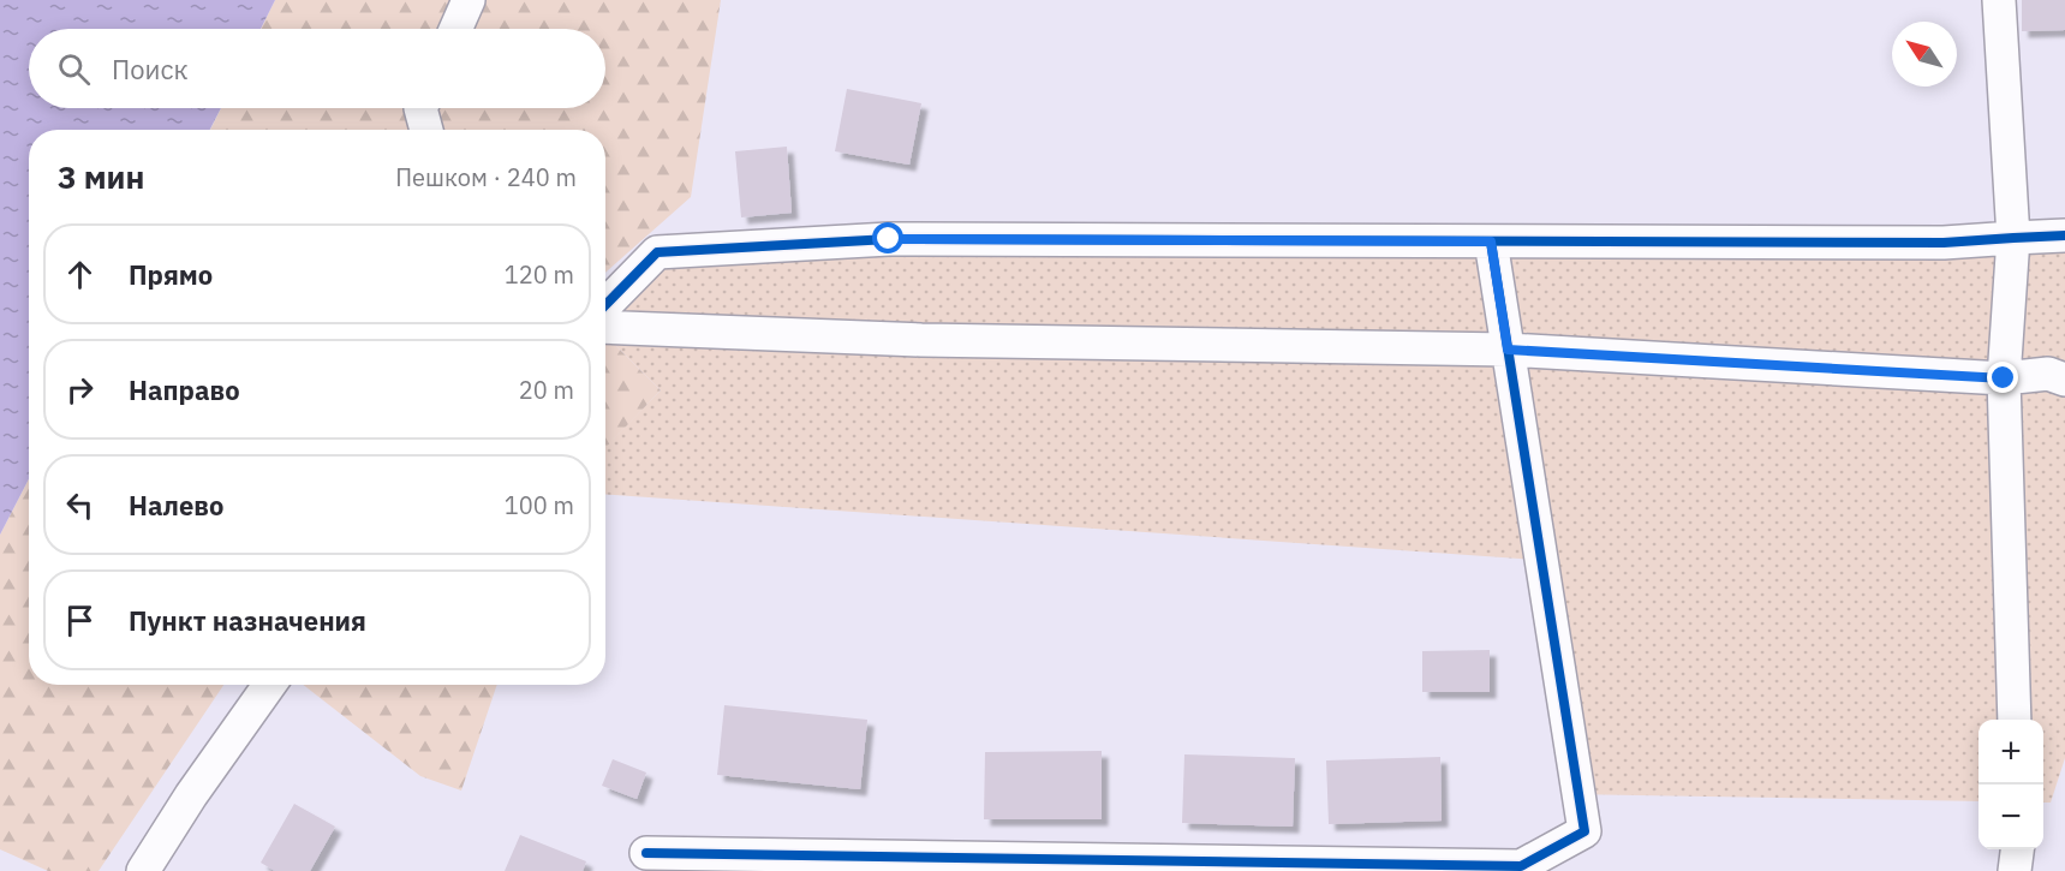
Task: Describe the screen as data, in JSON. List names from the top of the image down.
{
  "north": "top left",
  "page": {
    "search": "Поиск",
    "heading": ["3 мин", "Пешком · 240 m"],
    "list": [
      ["Прямо", "120 m"],
      ["Направо", "20 m"],
      ["Налево", "100 m"],
      "Пункт назначения"
    ],
    "map_buttons": ["+", "−"]
  }
}
